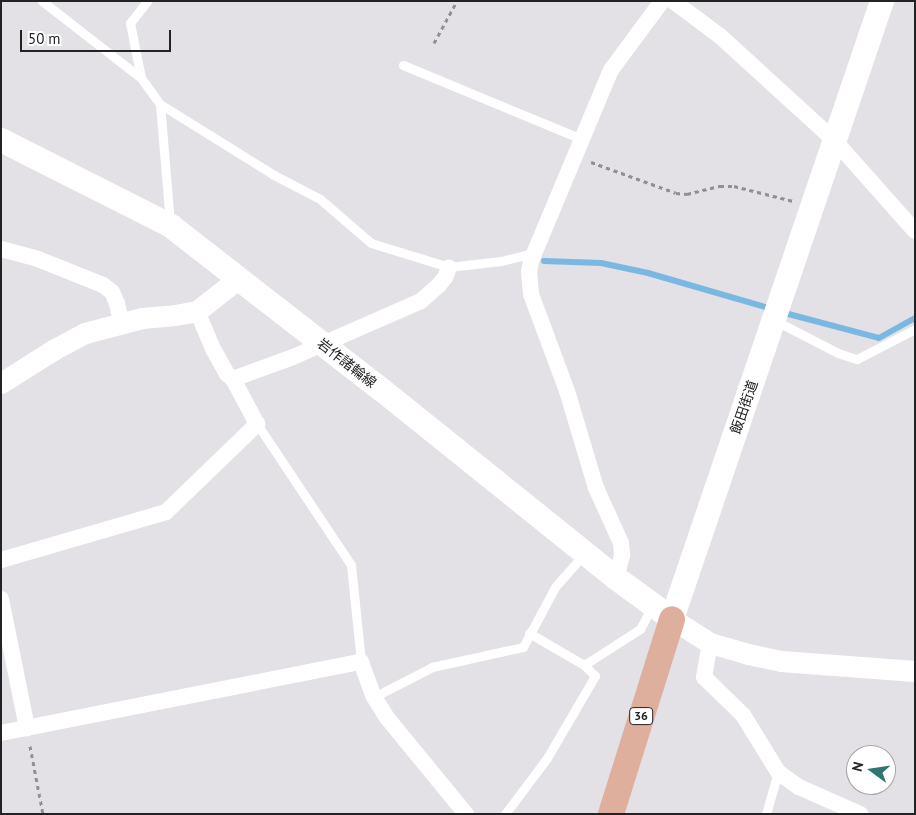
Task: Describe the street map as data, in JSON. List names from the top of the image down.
{
  "streets": {
    "main road": ["岩作諸輪線", "飯田街道", "36"]
  },
  "crossings": [
    ["岩作諸輪線", "飯田街道"]
  ],
  "scale_bar": "50 m",
  "north": "left"
}
